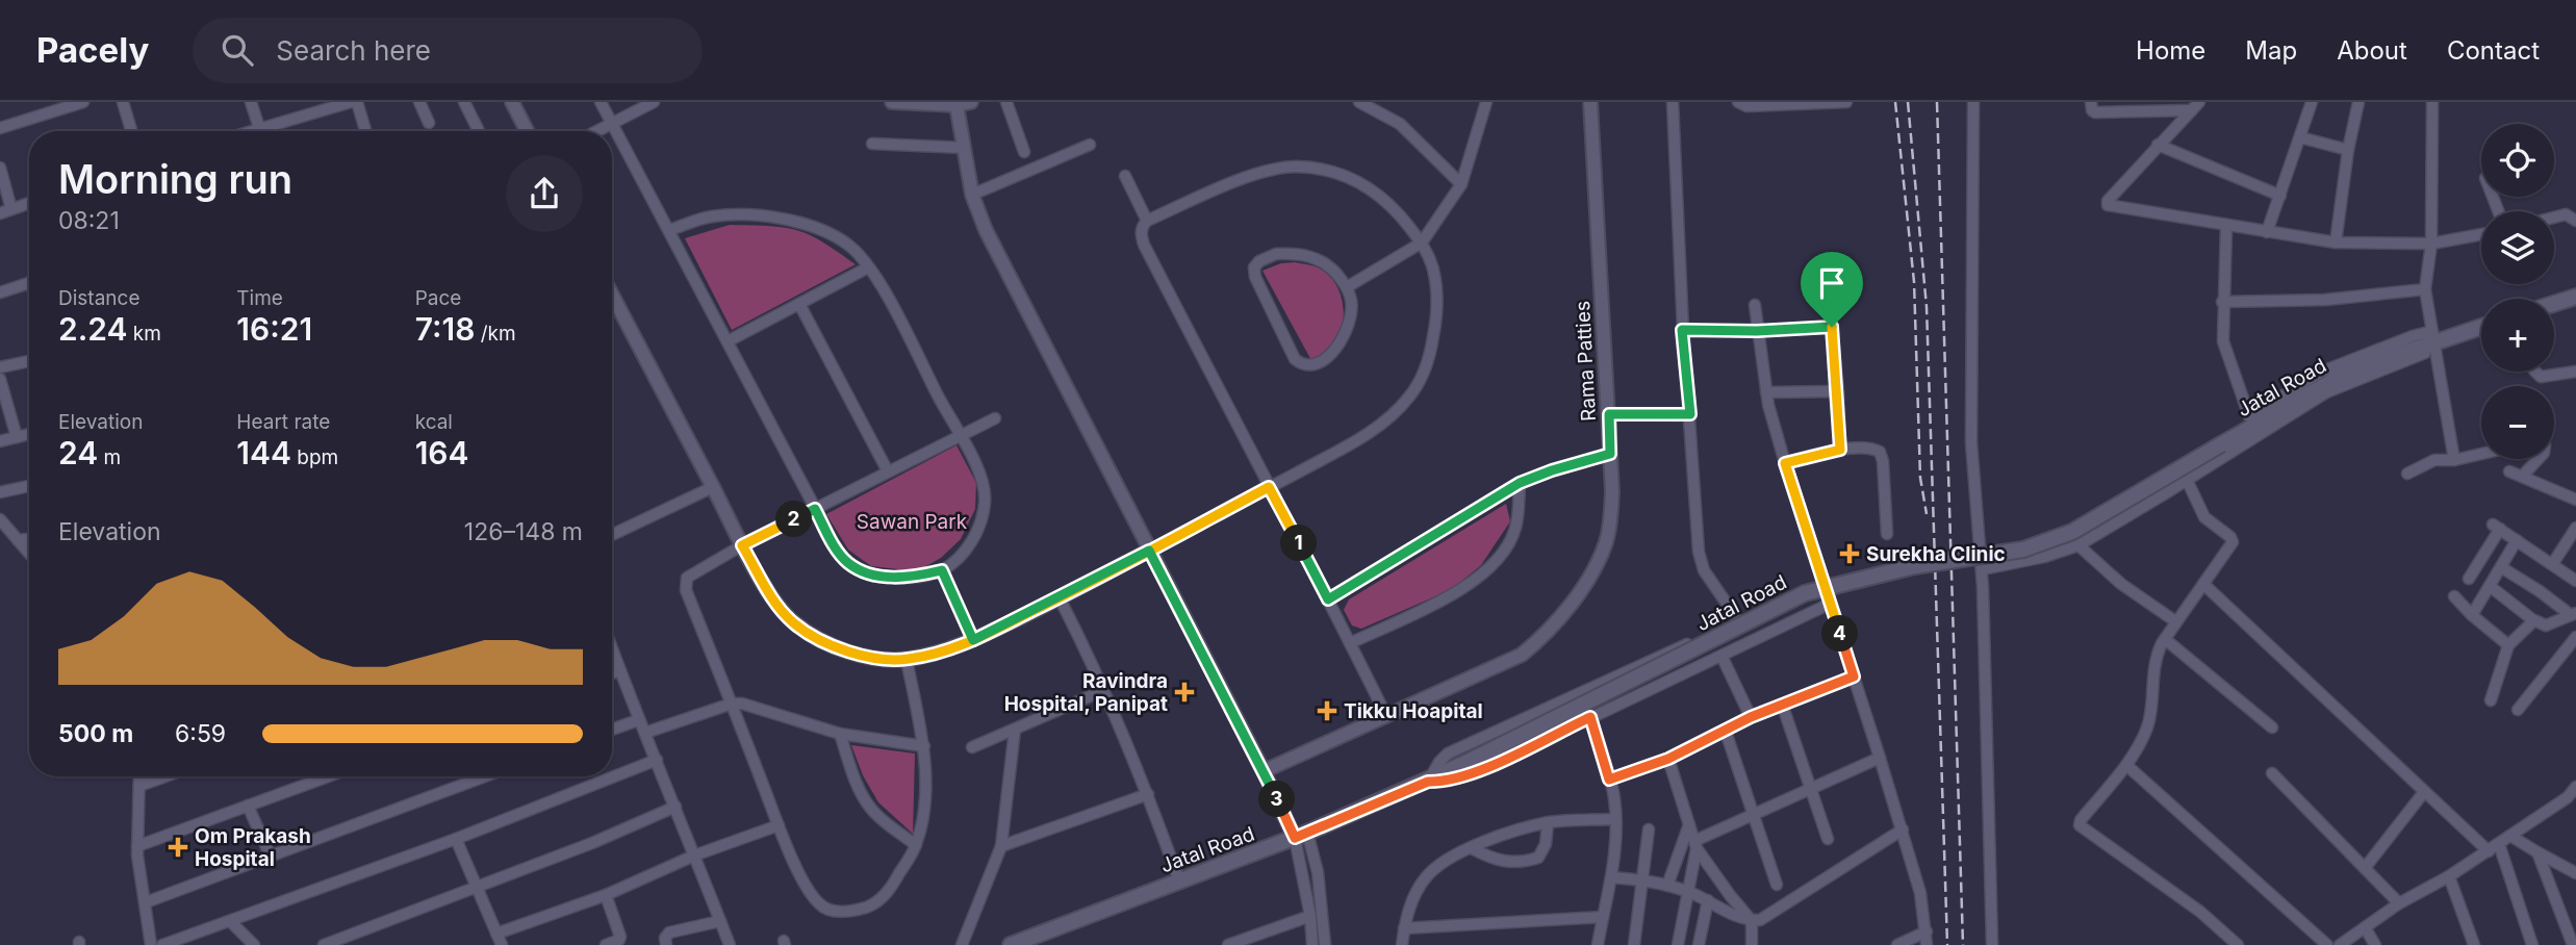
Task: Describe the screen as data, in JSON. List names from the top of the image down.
{
  "streets": {
    "main road": ["Jatal Road"],
    "street": ["Rama Patties"]
  },
  "parks": ["Sawan Park"],
  "places": {
    "health": [
      "Surekha Clinic",
      "Ravindra Hospital, Panipat",
      "Tikku Hoapital",
      "Om Prakash Hospital"
    ]
  },
  "page": {
    "header": "Pacely",
    "search": "Search here",
    "nav": [
      "Home",
      "Map",
      "About",
      "Contact"
    ],
    "map_buttons": ["+", "−"],
    "heading": ["Morning run", "08:21"],
    "stats": [
      ["Distance", "2.24 km"],
      ["Time", "16:21"],
      ["Pace", "7:18 /km"],
      ["Elevation", "24 m"],
      ["Heart rate", "144 bpm"],
      ["kcal", "164"]
    ],
    "pins": [
      "2",
      "1",
      "4",
      "3"
    ],
    "chart": ["Elevation", "126–148 m"],
    "list": [
      {
        "name": "500 m",
        "note": "6:59"
      }
    ]
  }
}
